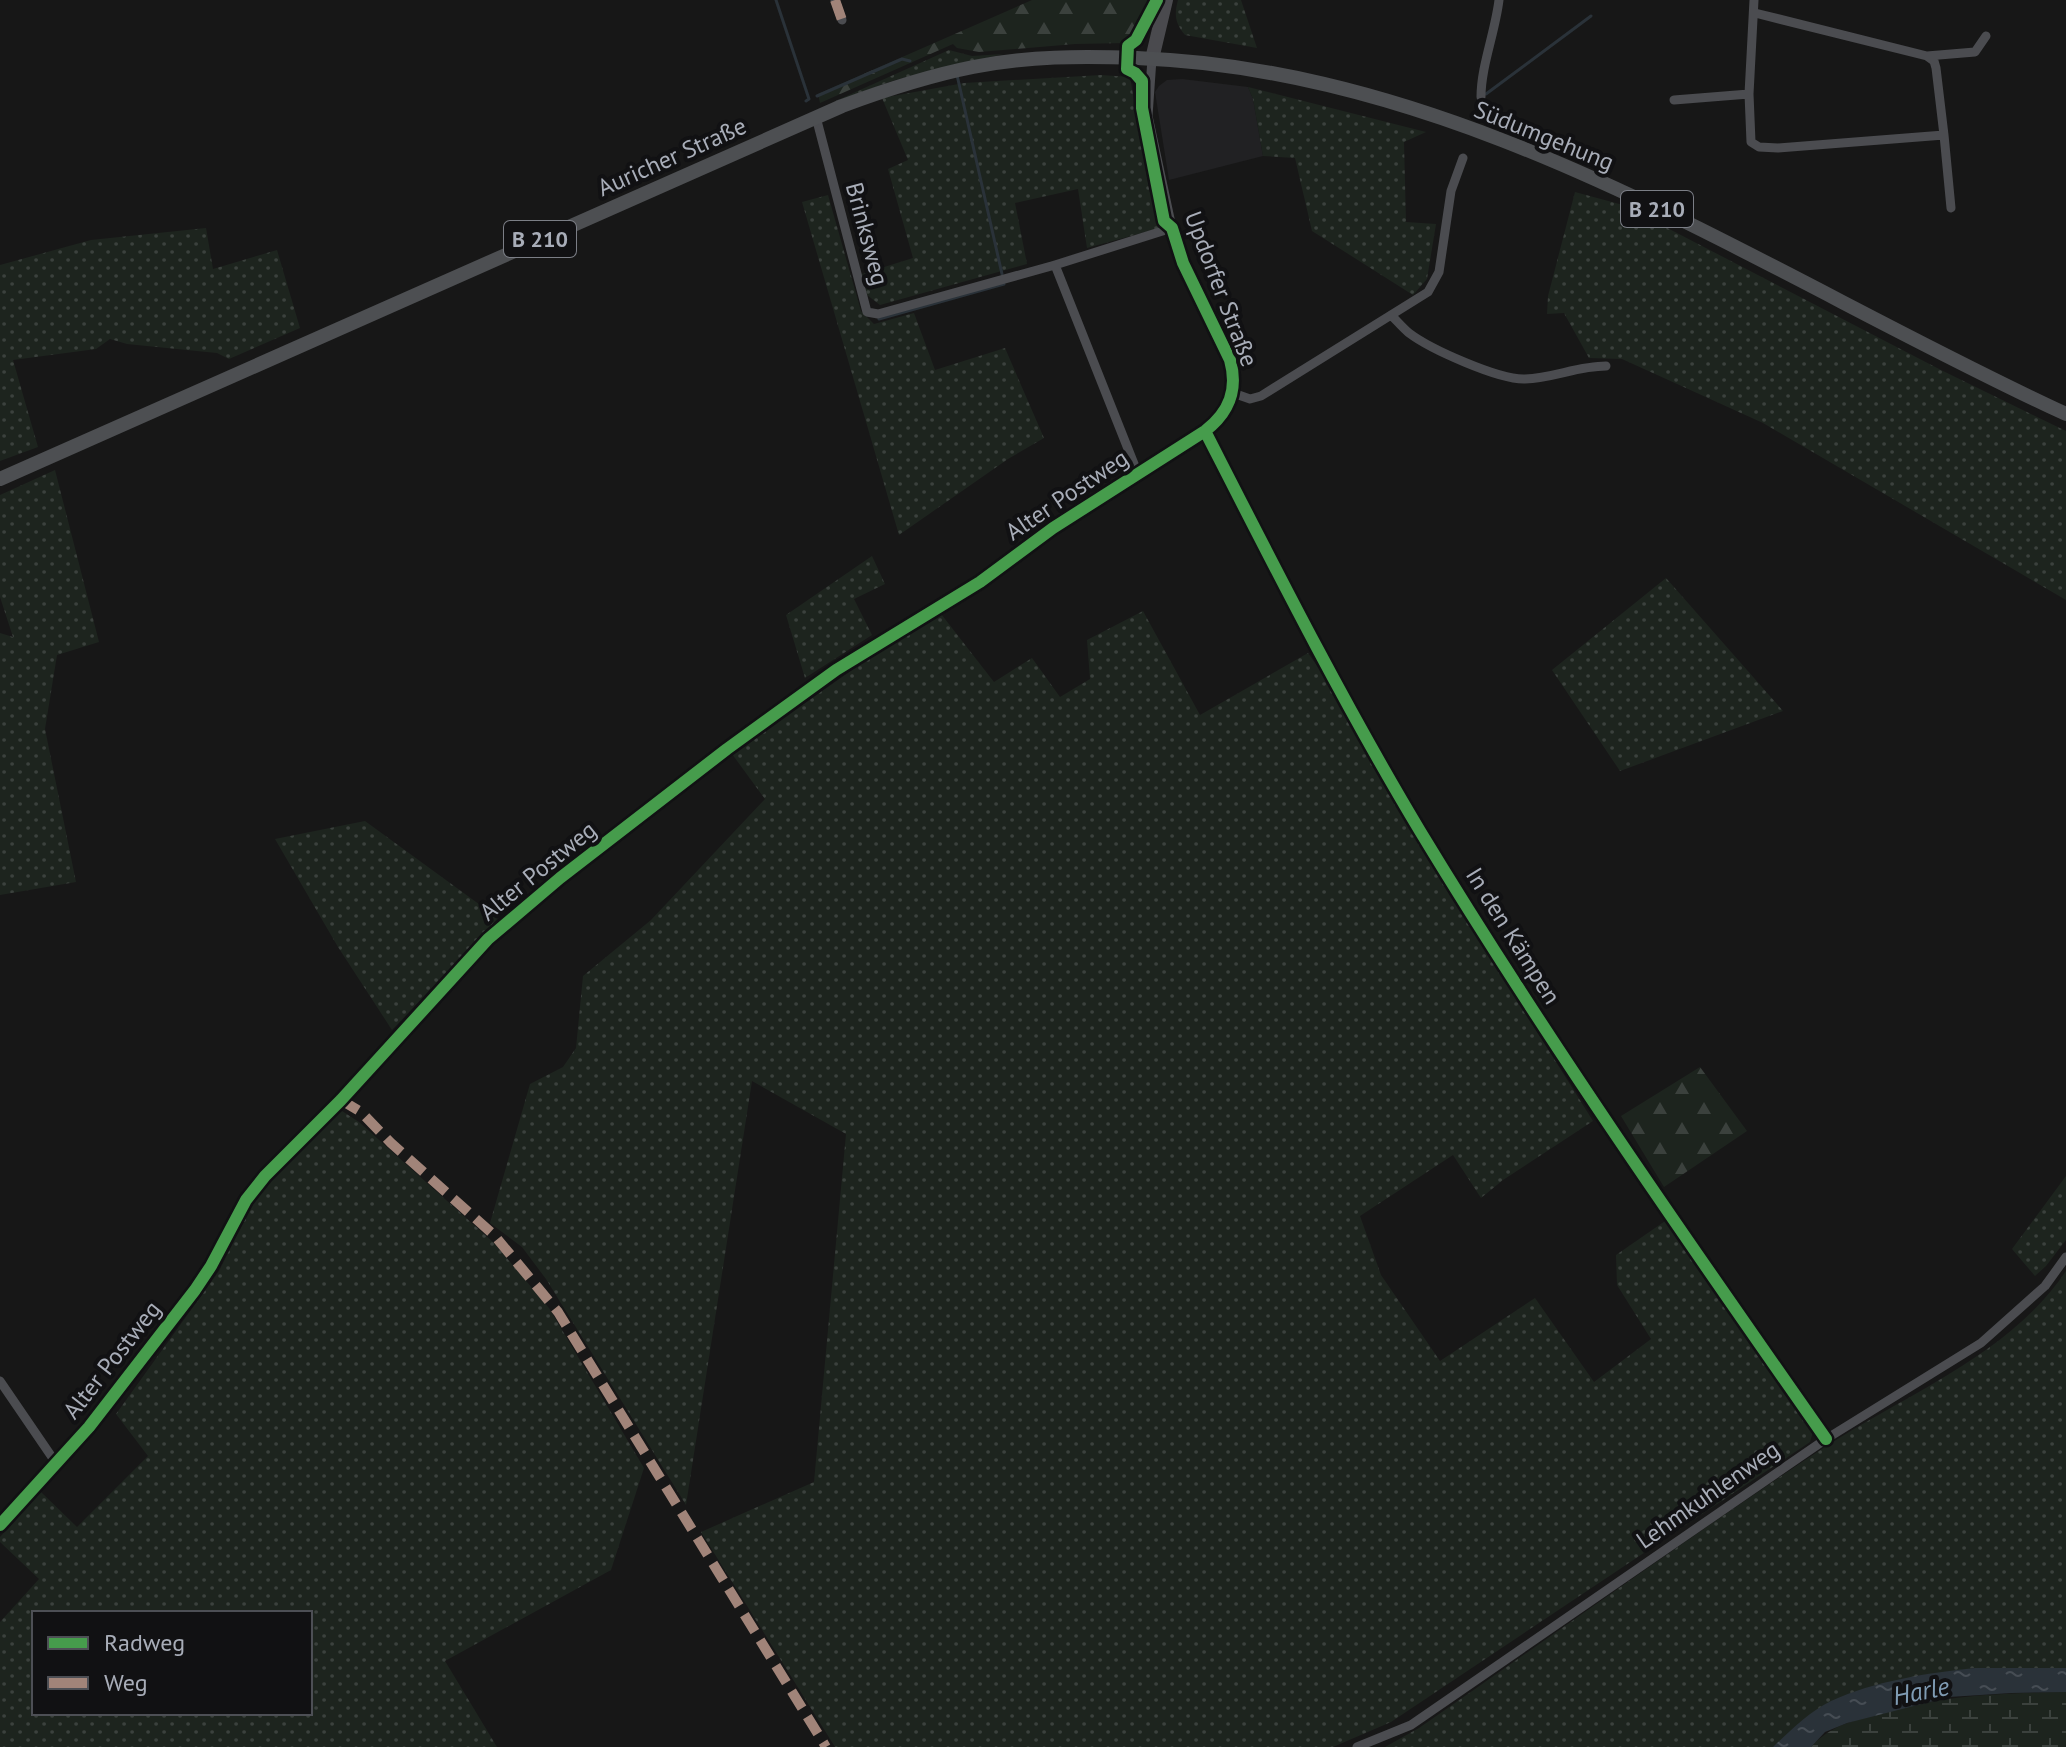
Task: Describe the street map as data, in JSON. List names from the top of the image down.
{
  "streets": {
    "main road": ["Südumgehung", "Auricher Straße", "B 210"],
    "street": [
      "Brinksweg",
      "Updorfer Straße",
      "Alter Postweg",
      "In den Kämpen",
      "Lehmkuhlenweg"
    ]
  },
  "crossings": [
    ["Südumgehung", "Auricher Straße"],
    ["Südumgehung", "Updorfer Straße"],
    ["Auricher Straße", "Brinksweg"],
    ["Auricher Straße", "Updorfer Straße"],
    ["Brinksweg", "Updorfer Straße"],
    ["Updorfer Straße", "Alter Postweg"],
    ["Alter Postweg", "In den Kämpen"],
    ["In den Kämpen", "Lehmkuhlenweg"]
  ],
  "water": ["Harle"],
  "legend": ["Radweg", "Weg"]
}
